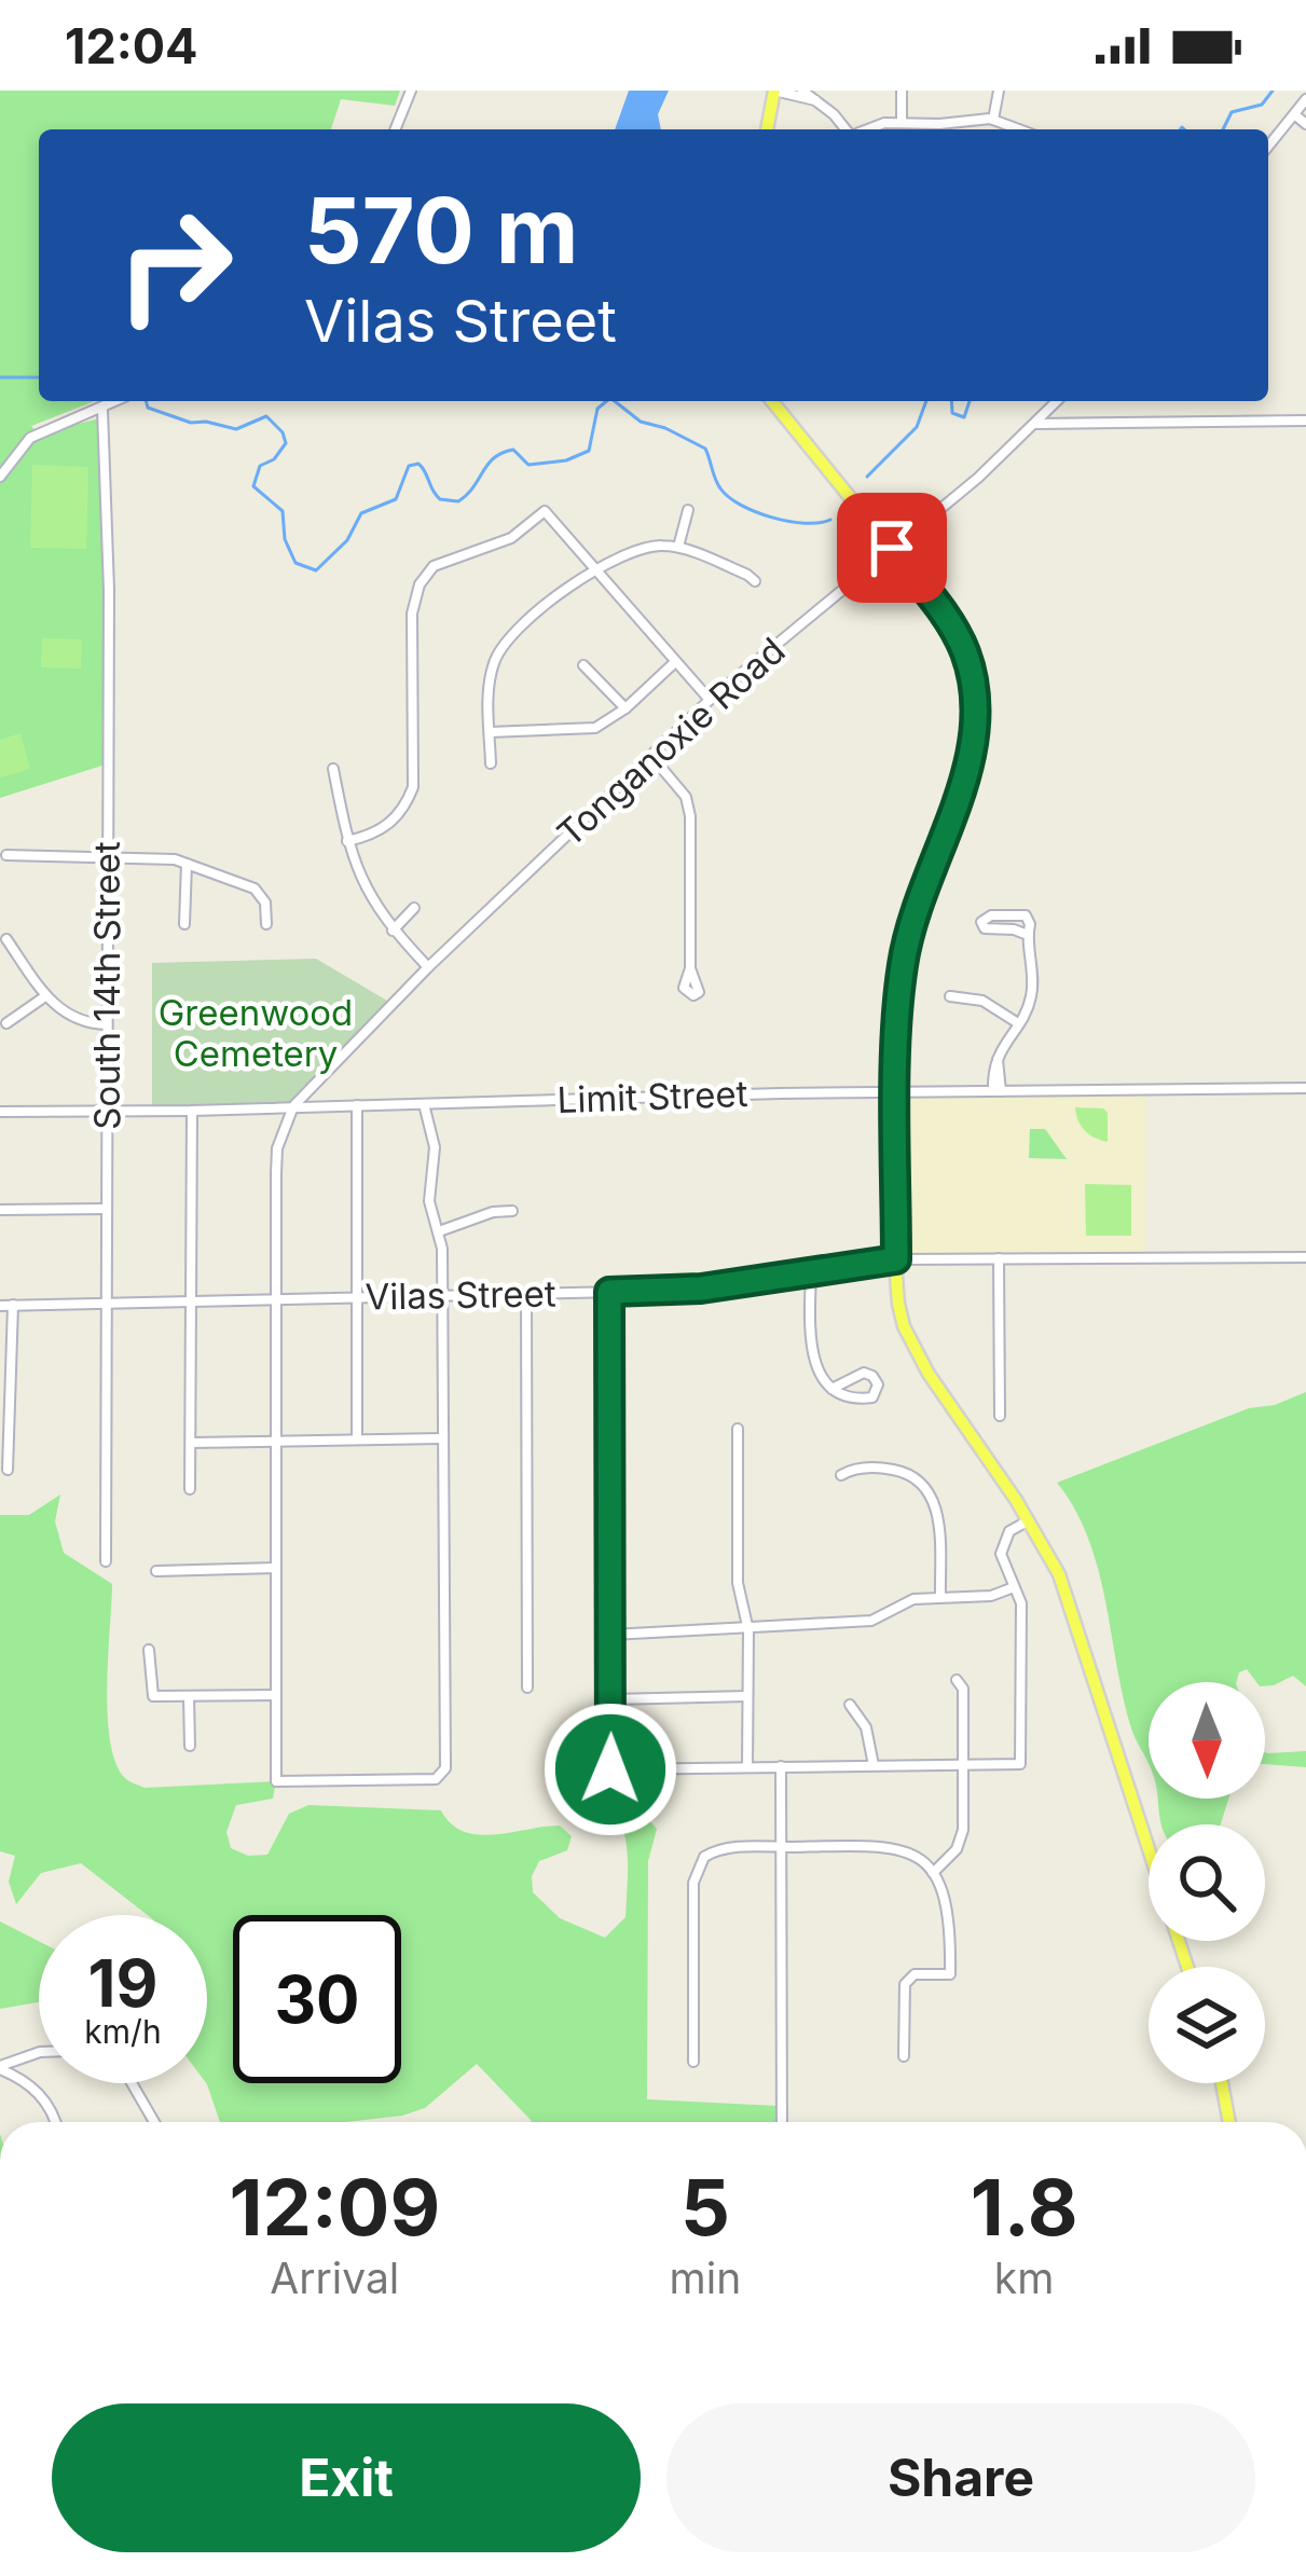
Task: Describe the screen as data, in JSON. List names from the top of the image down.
{
  "streets": {
    "street": [
      "Tonganoxie Road",
      "South 14th Street",
      "Limit Street",
      "Vilas Street"
    ]
  },
  "crossings": [
    ["Tonganoxie Road", "Limit Street"],
    ["South 14th Street", "Limit Street"],
    ["South 14th Street", "Vilas Street"]
  ],
  "parks": ["Greenwood Cemetery"],
  "north": "bottom",
  "page": {
    "status": "12:04",
    "turn": ["570 m", "Vilas Street"],
    "speed": "19 km/h",
    "limit": "30",
    "eta": [
      "12:09",
      "Arrival",
      "5",
      "min",
      "1.8",
      "km"
    ],
    "buttons": ["Exit", "Share"]
  }
}
